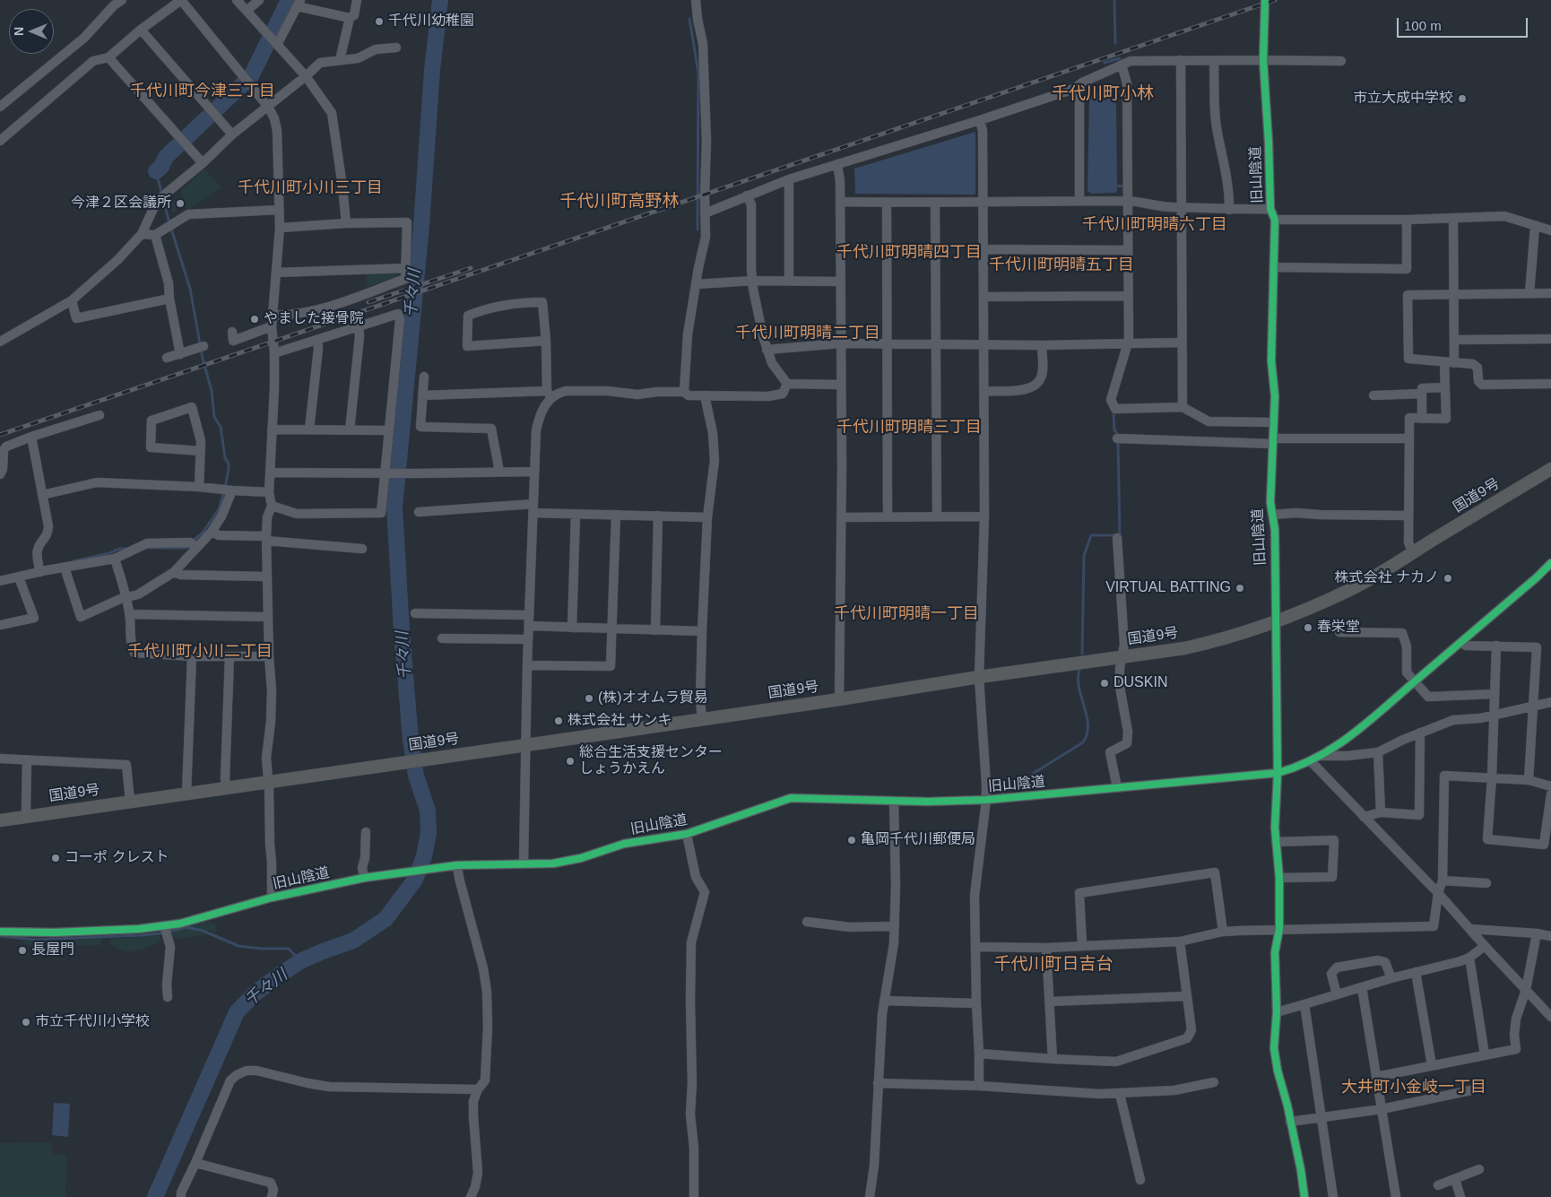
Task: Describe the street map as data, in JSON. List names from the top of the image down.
{
  "streets": {
    "highway": ["国道9号"],
    "street": ["旧山陰道"]
  },
  "crossings": [
    ["旧山陰道", "国道9号"]
  ],
  "districts": [
    "千代川町今津三丁目",
    "千代川町小林",
    "千代川町小川三丁目",
    "千代川町高野林",
    "千代川町明晴六丁目",
    "千代川町明晴四丁目",
    "千代川町明晴五丁目",
    "千代川町明晴二丁目",
    "千代川町明晴三丁目",
    "千代川町明晴一丁目",
    "千代川町小川二丁目",
    "千代川町日吉台",
    "大井町小金岐一丁目"
  ],
  "water": ["千々川"],
  "places": [
    "千代川幼稚園",
    "市立大成中学校",
    "今津２区会議所",
    "やました接骨院",
    "株式会社 ナカノ",
    "VIRTUAL BATTING",
    "春栄堂",
    "DUSKIN",
    "(株)オオムラ貿易",
    "株式会社 サンキ",
    "総合生活支援センター しょうかえん",
    "亀岡千代川郵便局",
    "コーポ クレスト",
    "長屋門",
    "市立千代川小学校"
  ],
  "scale_bar": "100 m",
  "north": "left"
}
